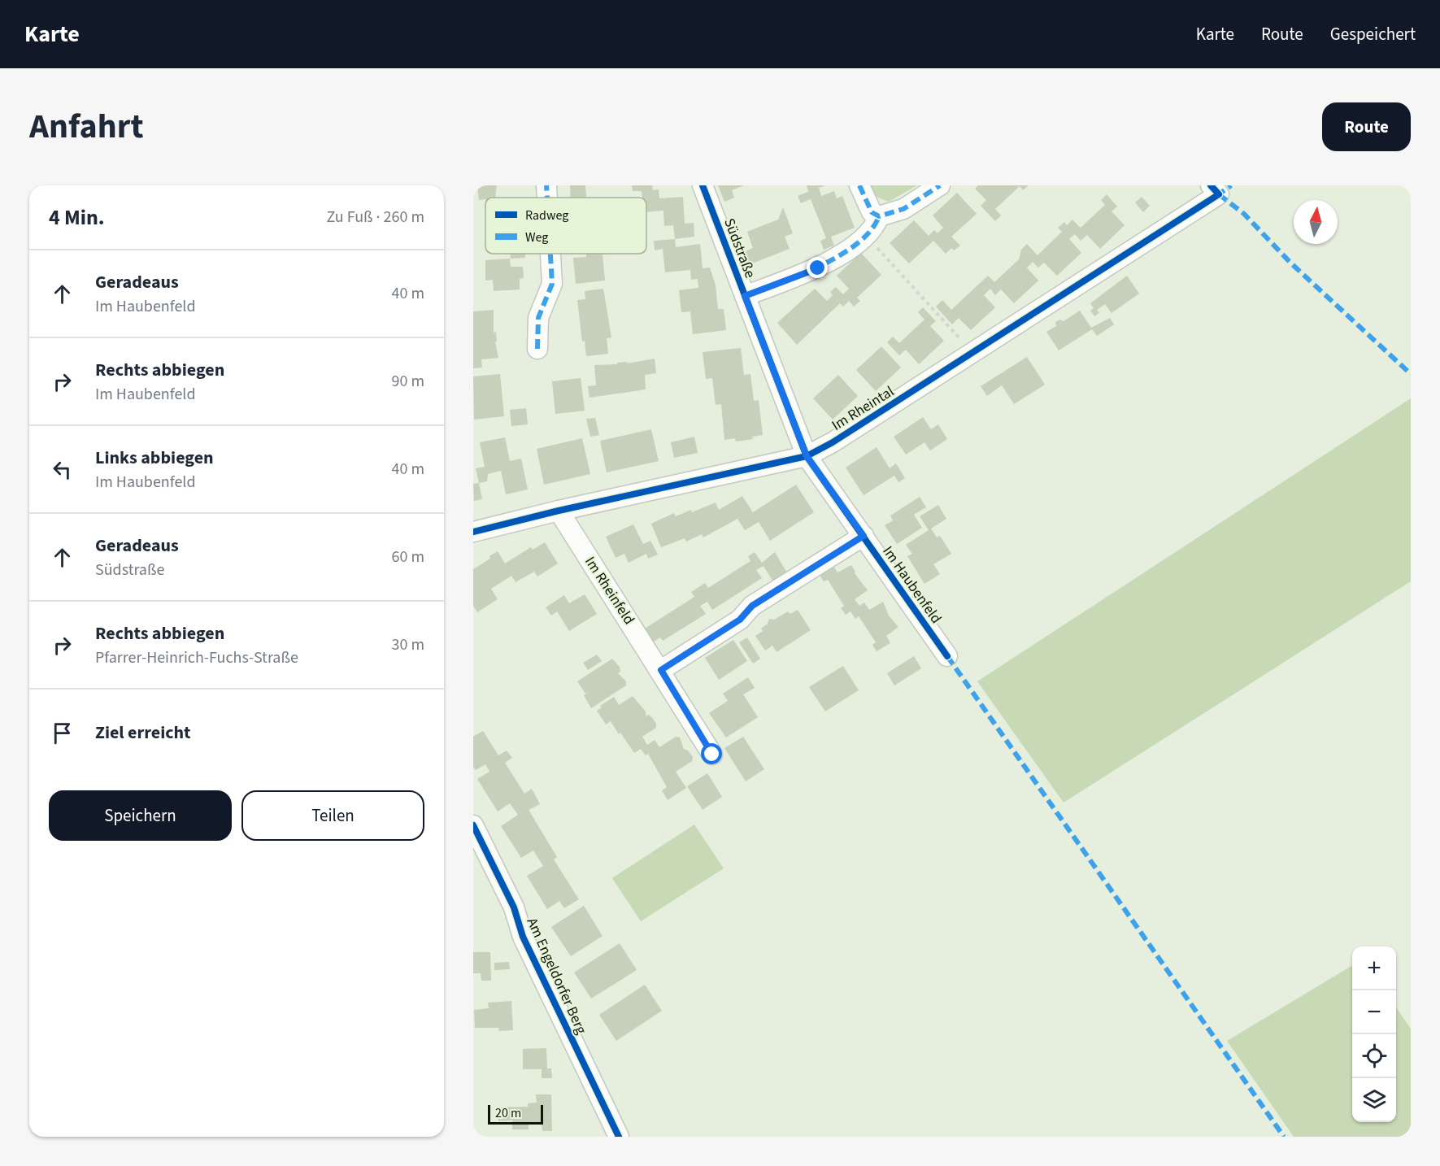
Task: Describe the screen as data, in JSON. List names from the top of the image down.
{
  "streets": {
    "street": [
      "Südstraße",
      "Im Rheintal",
      "Im Haubenfeld",
      "Im Rheinfeld",
      "Am Engeldorfer Berg"
    ]
  },
  "crossings": [
    ["Südstraße", "Im Rheintal"],
    ["Südstraße", "Im Haubenfeld"],
    ["Im Rheintal", "Im Haubenfeld"],
    ["Im Rheintal", "Im Rheinfeld"]
  ],
  "legend": ["Radweg", "Weg"],
  "scale_bar": "20 m",
  "north": "top",
  "page": {
    "header": "Karte",
    "nav": ["Karte", "Route", "Gespeichert"],
    "title": "Anfahrt",
    "buttons": [
      "Route",
      ["Speichern", "Teilen"]
    ],
    "heading": ["4 Min.", "Zu Fuß · 260 m"],
    "list": [
      ["Geradeaus", "Im Haubenfeld", "40 m"],
      ["Rechts abbiegen", "Im Haubenfeld", "90 m"],
      ["Links abbiegen", "Im Haubenfeld", "40 m"],
      ["Geradeaus", "Südstraße", "60 m"],
      ["Rechts abbiegen", "Pfarrer-Heinrich-Fuchs-Straße", "30 m"],
      "Ziel erreicht"
    ],
    "map_buttons": ["+", "−"],
    "scale": "20 m"
  }
}
